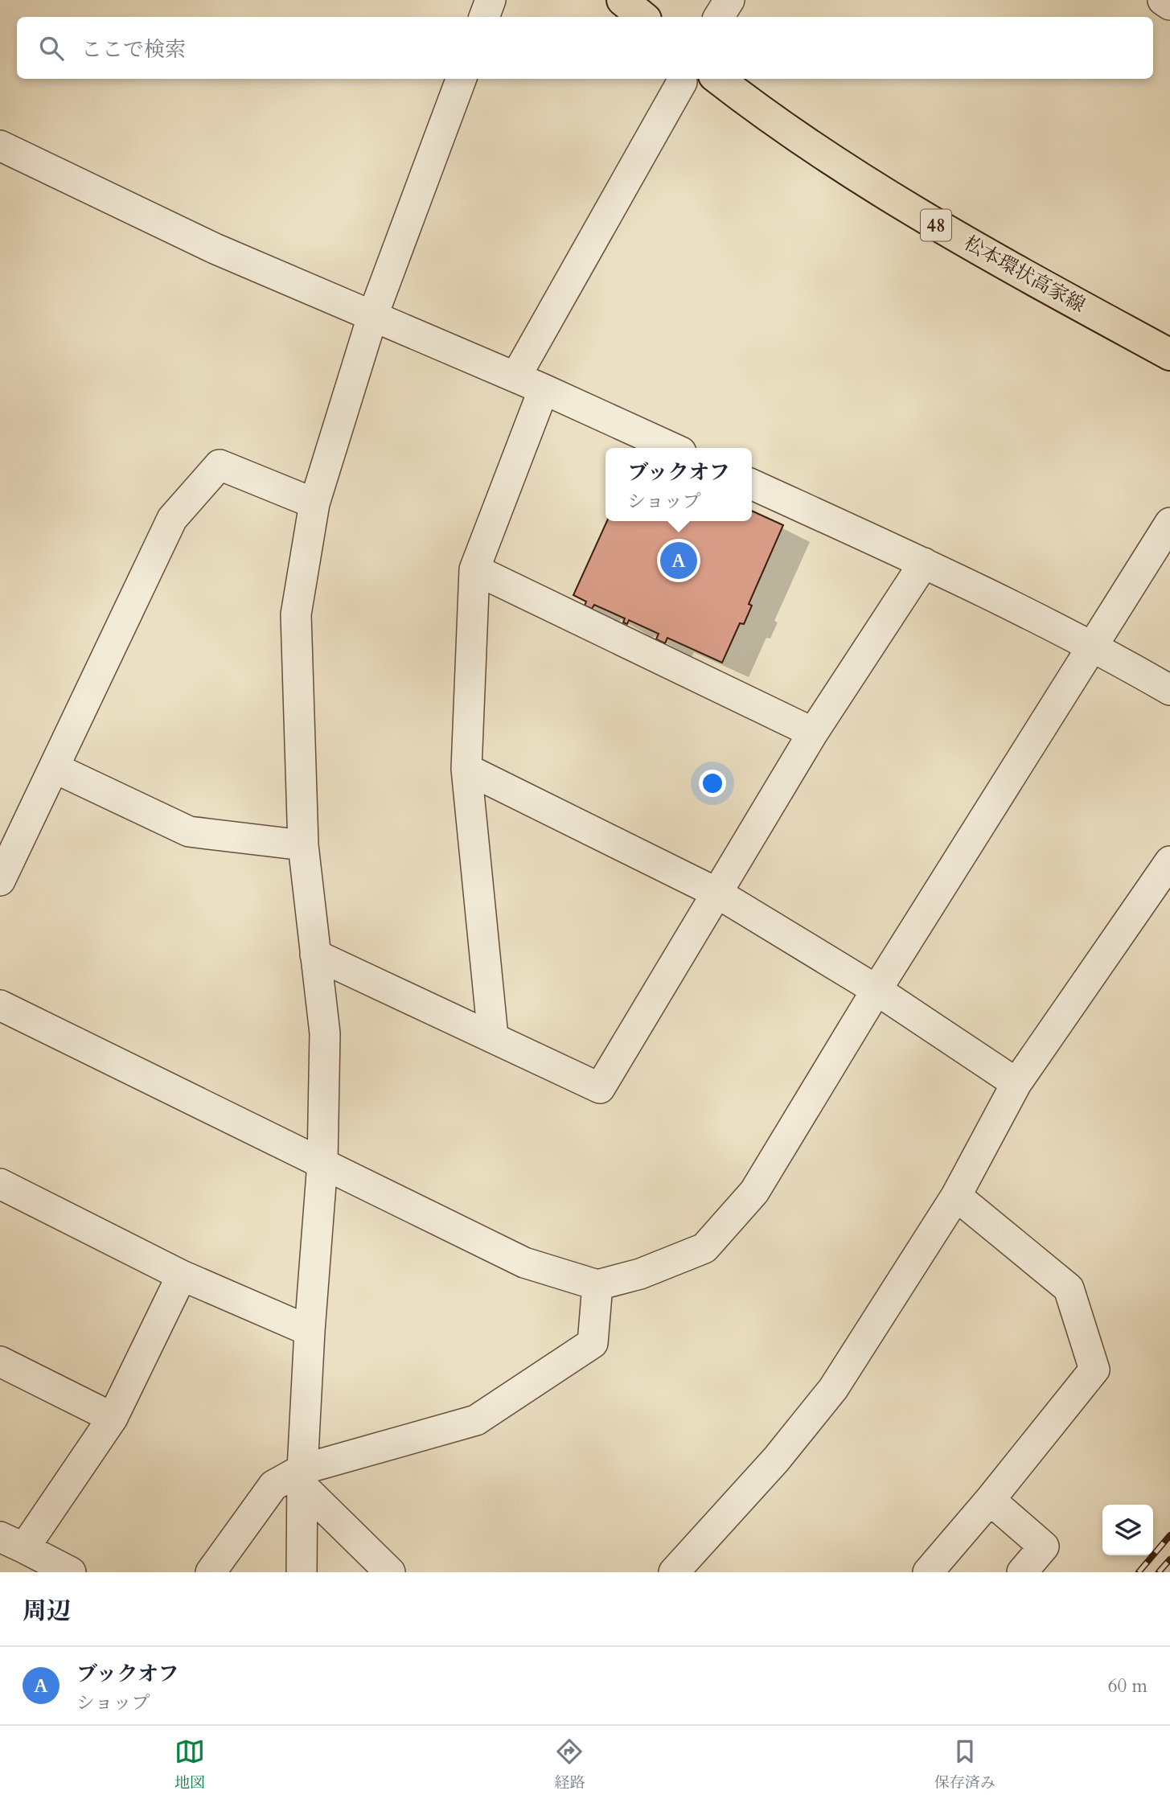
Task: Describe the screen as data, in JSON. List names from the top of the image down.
{
  "streets": {
    "main road": ["48", "松本環状高家線"]
  },
  "page": {
    "search": "ここで検索",
    "popup": ["ブックオフ", "ショップ"],
    "pins": "A",
    "heading": "周辺",
    "list": [
      {
        "mark": "A",
        "name": "ブックオフ",
        "note": "ショップ",
        "value": "60 m"
      }
    ],
    "nav": ["地図", "経路", "保存済み"]
  }
}
